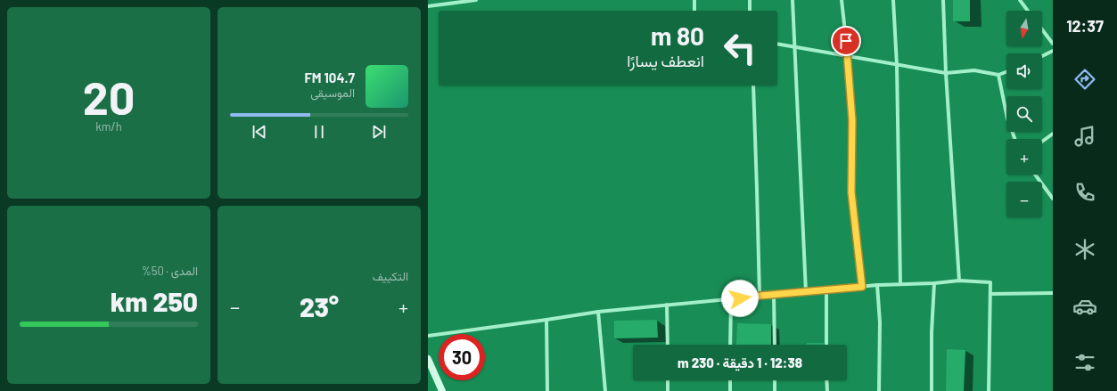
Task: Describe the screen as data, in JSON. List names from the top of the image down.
{
  "north": "bottom",
  "page": {
    "tabs": "12:37",
    "tile": [
      ["20", "km/h"],
      "التكييف",
      ["المدى · 50%", "250 km"]
    ],
    "map_buttons": ["+", "−"],
    "turn": ["80 m", "انعطف يسارًا"],
    "song": ["104.7 FM", "الموسيقى"],
    "heat": ["−", "23°", "+"],
    "limit": "30",
    "trip": "12:38 · 1 دقيقة · 230 m"
  }
}
